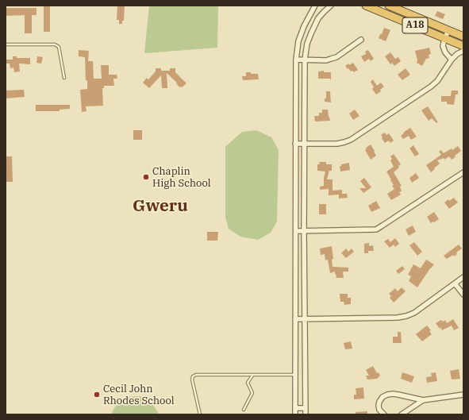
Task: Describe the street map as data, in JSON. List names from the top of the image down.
{
  "streets": {
    "highway": ["A18"]
  },
  "districts": ["Gweru"],
  "places": ["Chaplin High School", "Cecil John Rhodes School"]
}
